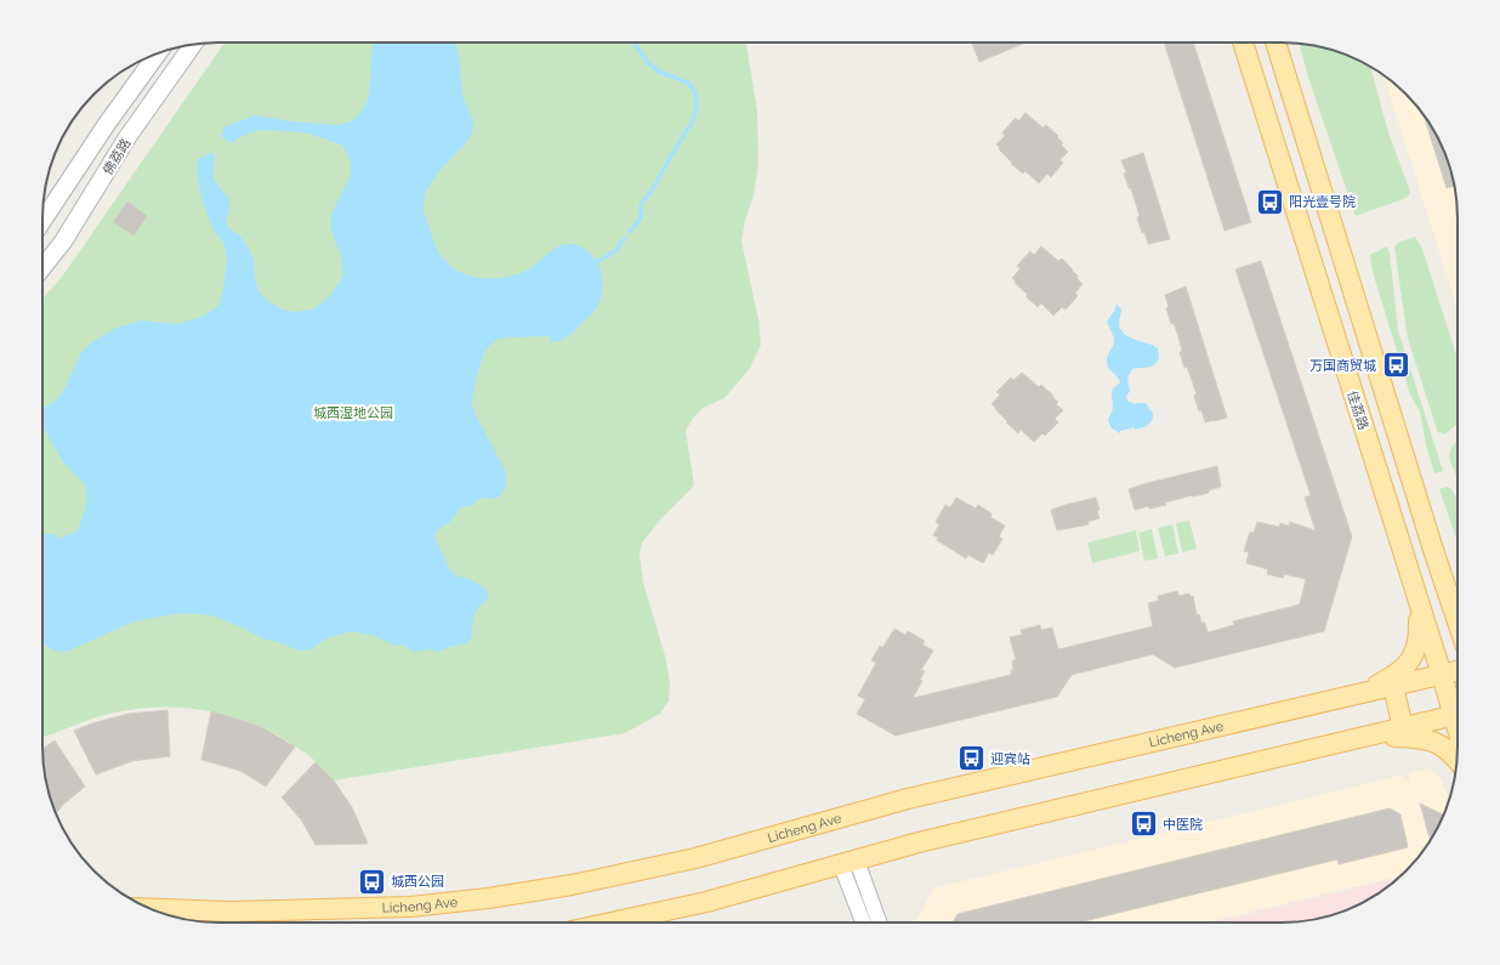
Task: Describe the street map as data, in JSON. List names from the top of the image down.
{
  "streets": {
    "main road": ["佛荔路", "佳荔路", "Licheng Ave"]
  },
  "crossings": [
    ["佳荔路", "Licheng Ave"]
  ],
  "parks": ["城西湿地公园"],
  "places": {
    "bus stop": [
      "阳光壹号院",
      "万国商贸城",
      "迎宾站",
      "中医院",
      "城西公园"
    ]
  }
}
